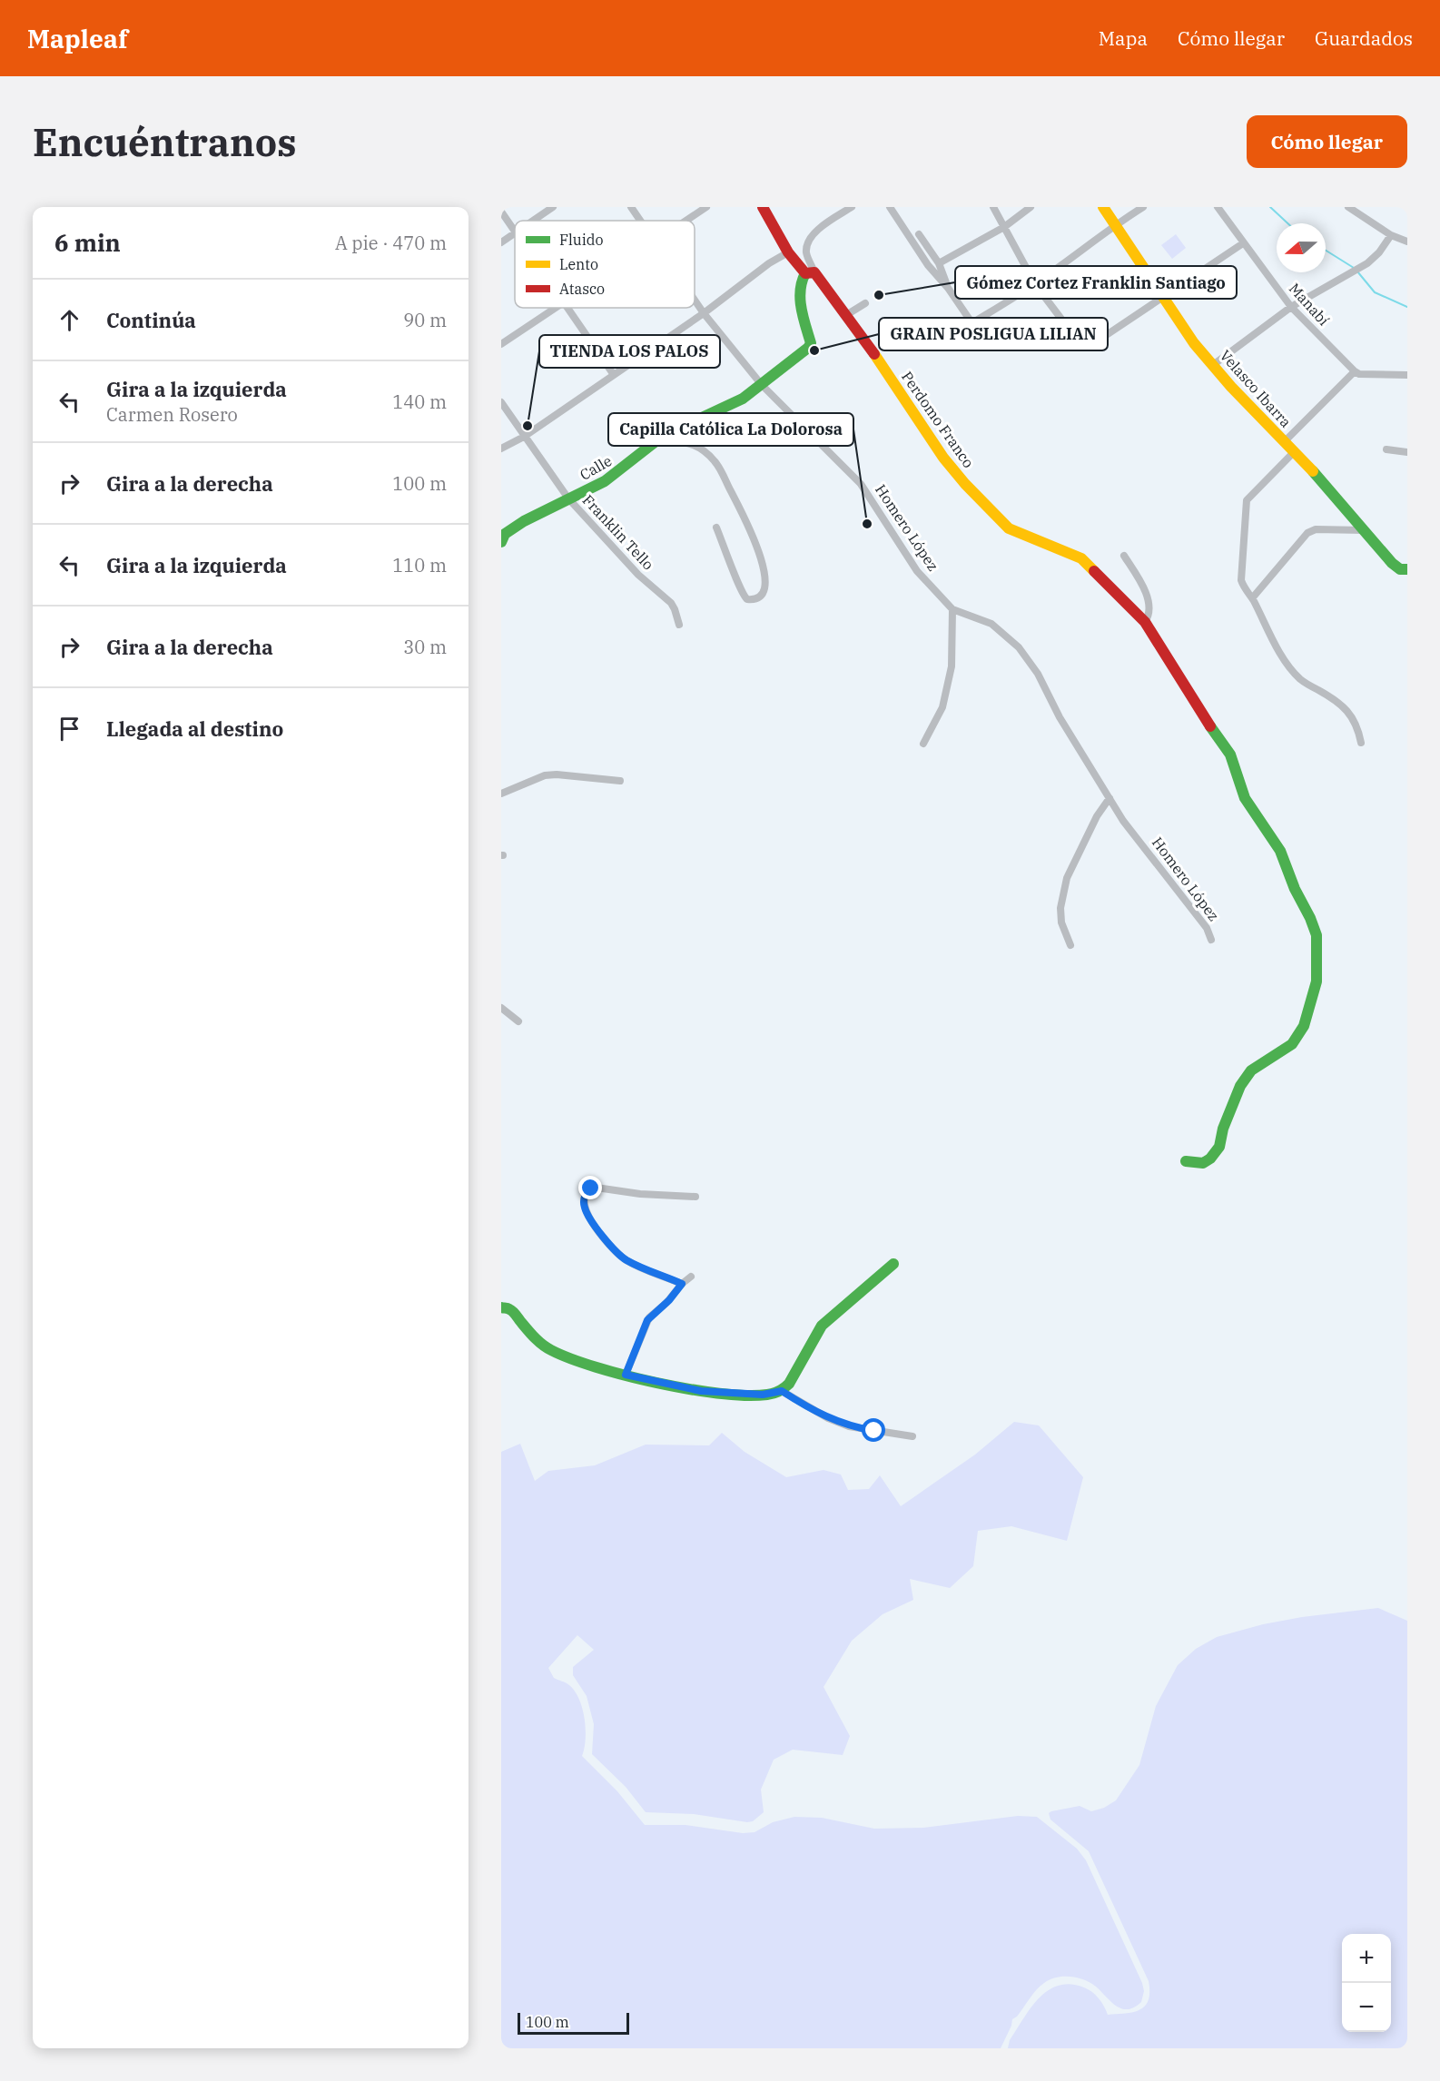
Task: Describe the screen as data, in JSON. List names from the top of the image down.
{
  "streets": {
    "street": [
      "Manabí",
      "Velasco Ibarra",
      "Perdomo Franco",
      "Calle",
      "Homero López",
      "Franklin Tello"
    ]
  },
  "crossings": [
    ["Perdomo Franco", "Calle"],
    ["Calle", "Homero López"],
    ["Calle", "Franklin Tello"]
  ],
  "places": [
    "Gómez Cortez Franklin Santiago",
    "GRAIN POSLIGUA LILIAN",
    "TIENDA LOS PALOS",
    "Capilla Católica La Dolorosa"
  ],
  "legend": ["Fluido", "Lento", "Atasco"],
  "scale_bar": "100 m",
  "north": "left",
  "page": {
    "header": "Mapleaf",
    "nav": ["Mapa", "Cómo llegar", "Guardados"],
    "buttons": "Cómo llegar",
    "title": "Encuéntranos",
    "heading": ["6 min", "A pie · 470 m"],
    "list": [
      ["Continúa", "90 m"],
      ["Gira a la izquierda", "Carmen Rosero", "140 m"],
      ["Gira a la derecha", "100 m"],
      ["Gira a la izquierda", "110 m"],
      ["Gira a la derecha", "30 m"],
      "Llegada al destino"
    ],
    "map_buttons": ["+", "−"],
    "scale": "100 m"
  }
}
